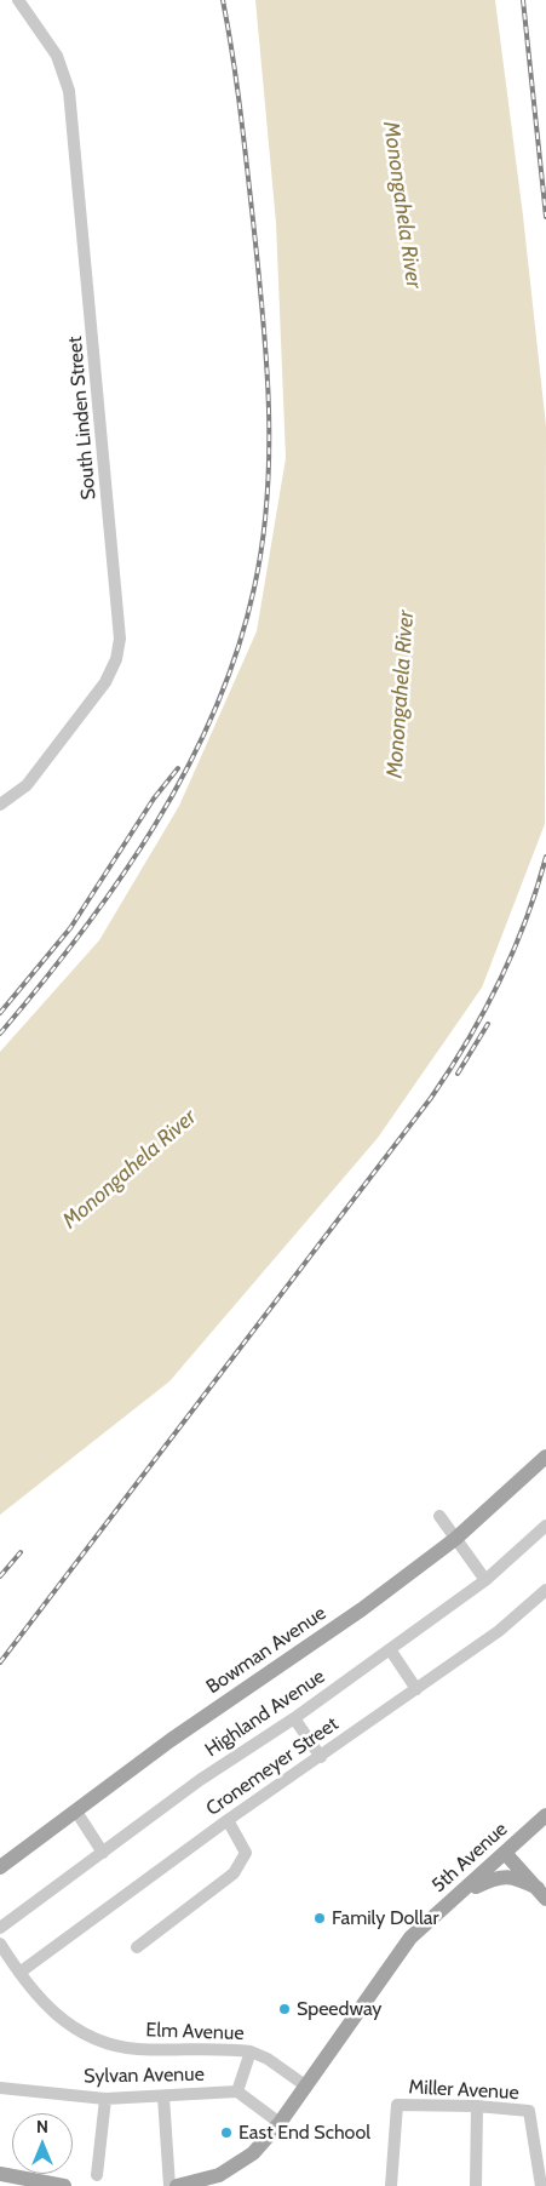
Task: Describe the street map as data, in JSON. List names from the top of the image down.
{
  "streets": {
    "main road": ["Bowman Avenue", "5th Avenue"],
    "street": [
      "South Linden Street",
      "Highland Avenue",
      "Cronemeyer Street",
      "Elm Avenue",
      "Sylvan Avenue",
      "Miller Avenue"
    ]
  },
  "crossings": [
    ["Cronemeyer Street", "Elm Avenue"],
    ["5th Avenue", "Elm Avenue"]
  ],
  "water": ["Monongahela River"],
  "places": ["Family Dollar", "Speedway", "East End School"],
  "north": "top"
}
